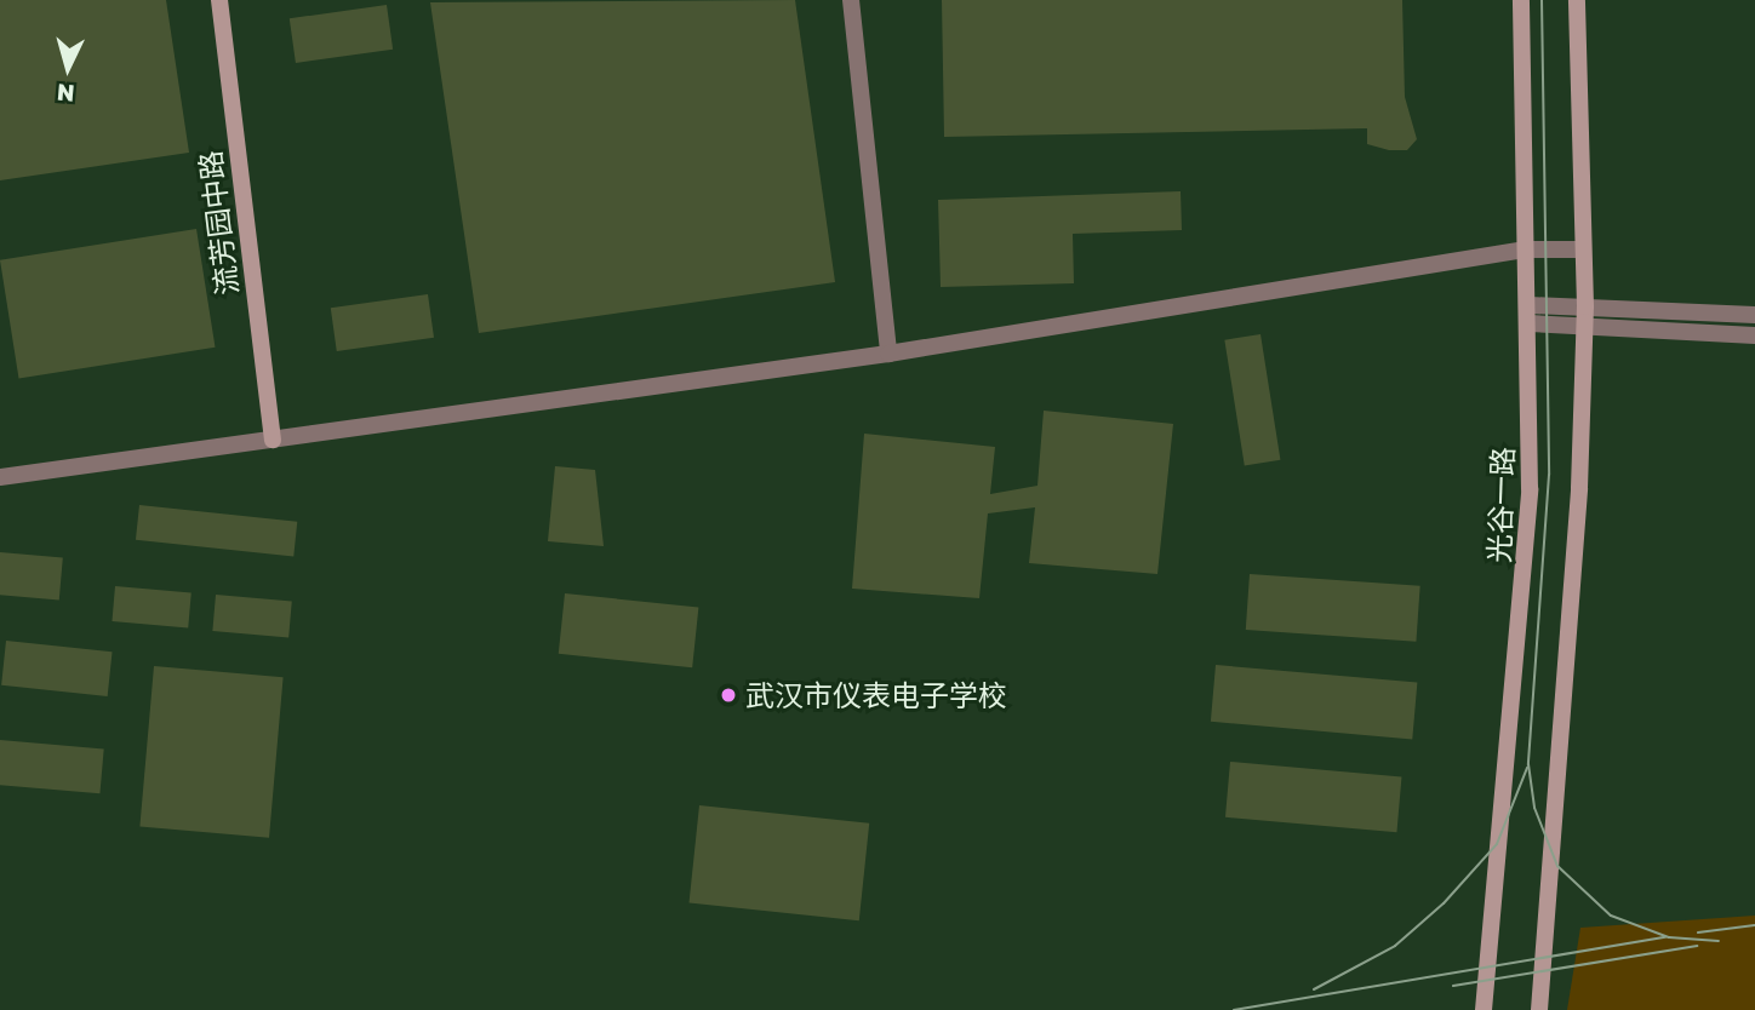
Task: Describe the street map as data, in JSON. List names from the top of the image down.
{
  "streets": {
    "main road": ["流芳园中路", "光谷一路"]
  },
  "places": ["武汉市仪表电子学校"],
  "north": "bottom"
}
